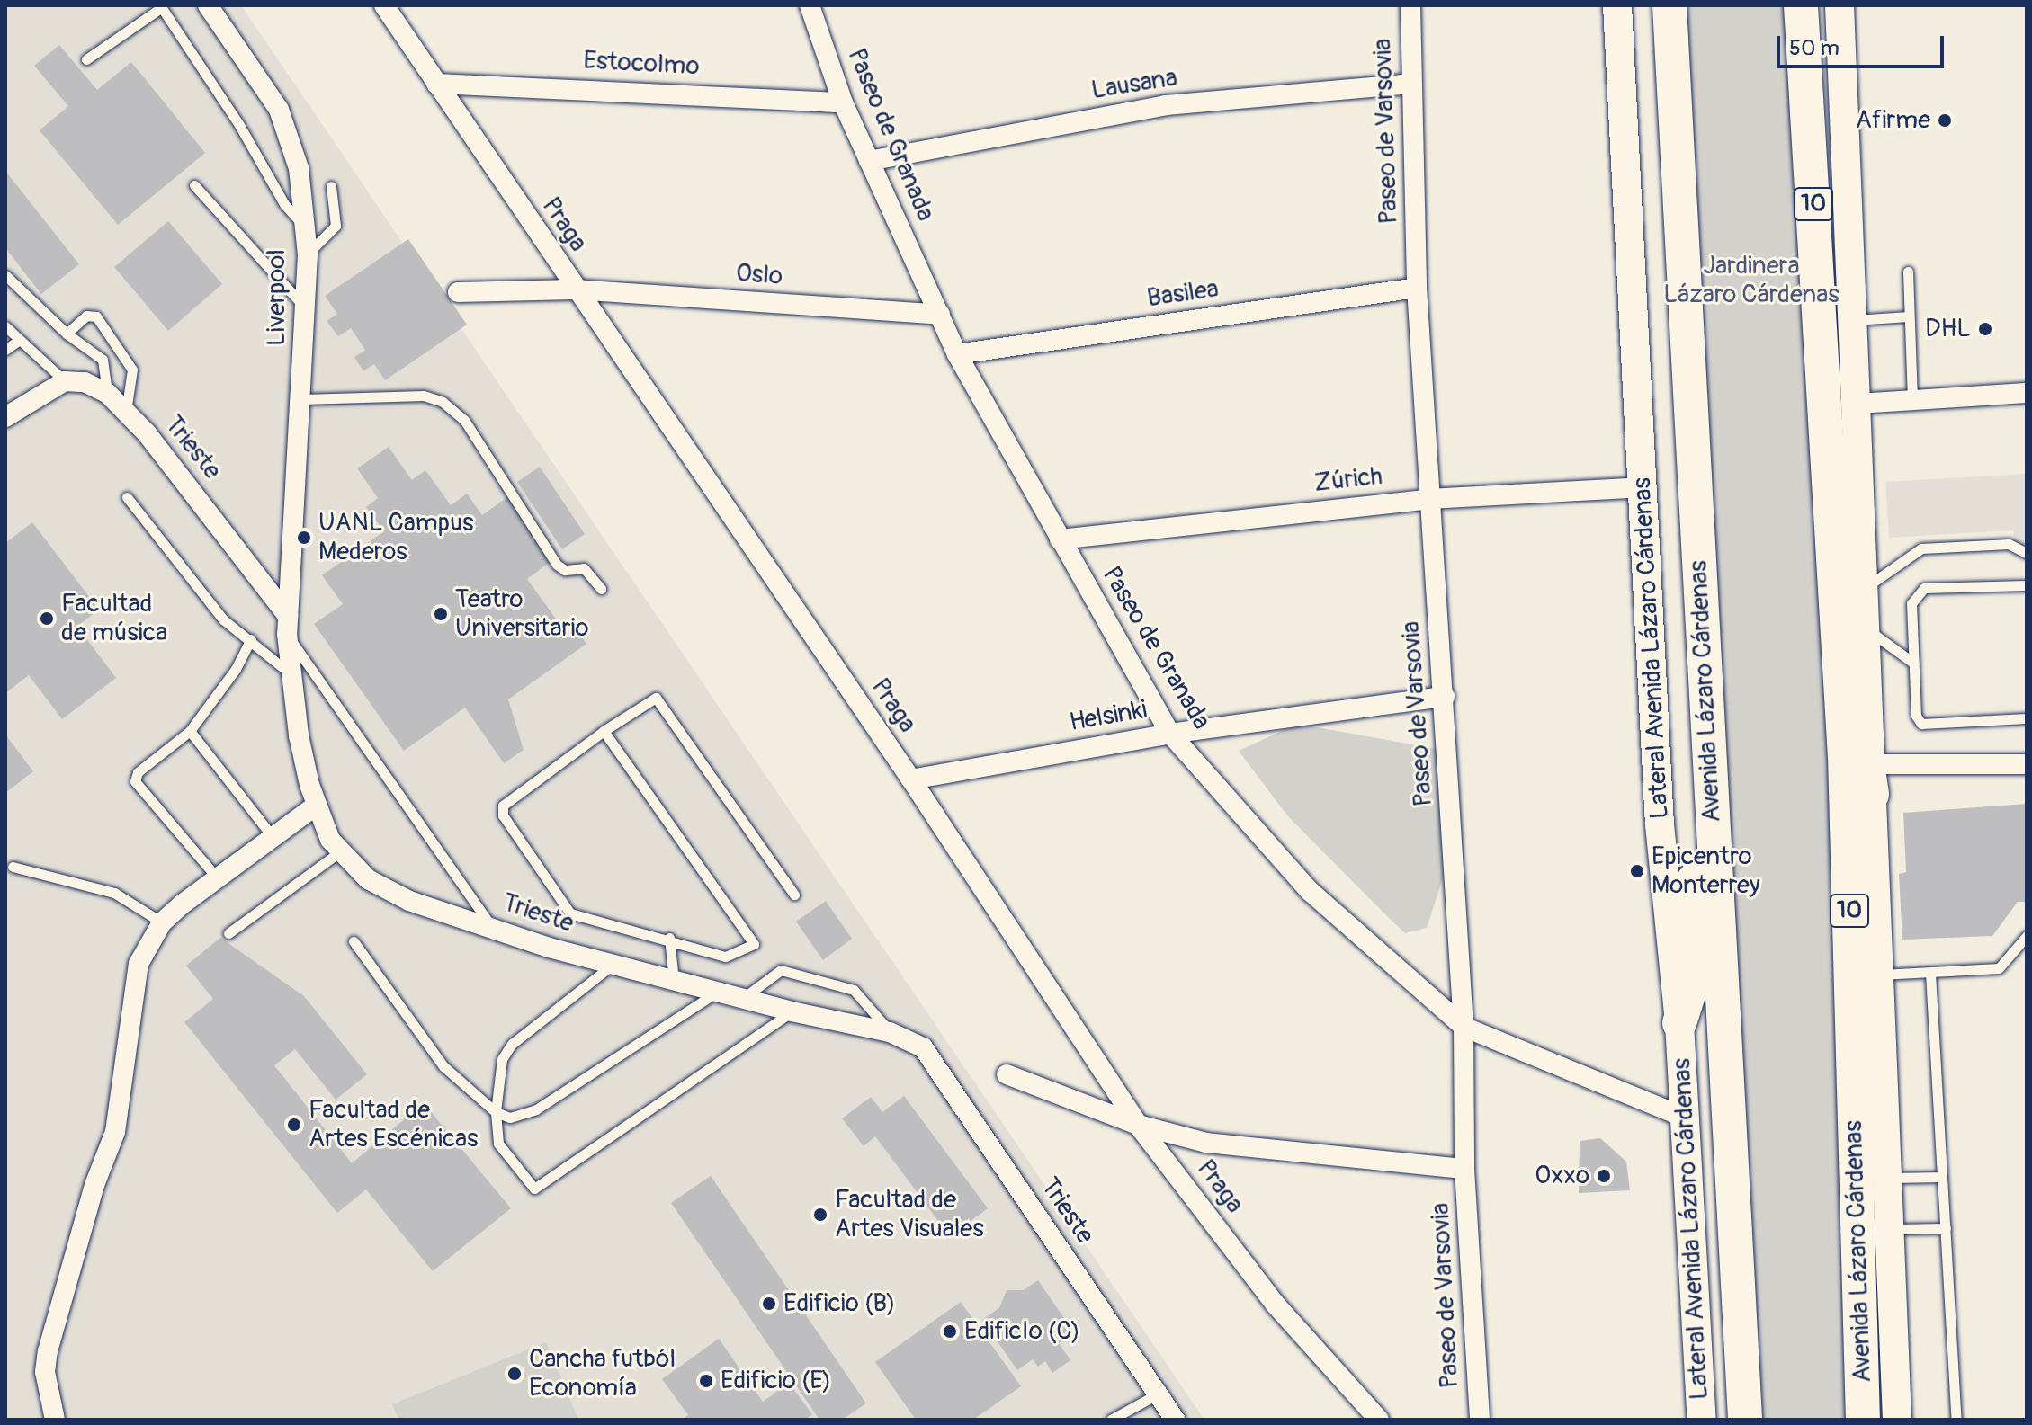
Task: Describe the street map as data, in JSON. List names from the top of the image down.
{
  "streets": {
    "highway": ["10", "Avenida Lázaro Cárdenas"],
    "main road": ["Lateral Avenida Lázaro Cárdenas"],
    "street": [
      "Estocolmo",
      "Lausana",
      "Paseo de Varsovia",
      "Paseo de Granada",
      "Praga",
      "Oslo",
      "Basilea",
      "Liverpool",
      "Trieste",
      "Zúrich",
      "Helsinki"
    ]
  },
  "crossings": [
    ["Estocolmo", "Paseo de Granada"],
    ["Estocolmo", "Praga"],
    ["Lausana", "Paseo de Varsovia"],
    ["Lausana", "Paseo de Granada"],
    ["Paseo de Varsovia", "Paseo de Granada"],
    ["Paseo de Varsovia", "Basilea"],
    ["Paseo de Varsovia", "Zúrich"],
    ["Paseo de Varsovia", "Helsinki"],
    ["Paseo de Granada", "Oslo"],
    ["Paseo de Granada", "Basilea"],
    ["Paseo de Granada", "Zúrich"],
    ["Paseo de Granada", "Lateral Avenida Lázaro Cárdenas"],
    ["Paseo de Granada", "Helsinki"],
    ["Praga", "Oslo"],
    ["Praga", "Helsinki"],
    ["Liverpool", "Trieste"],
    ["Zúrich", "Lateral Avenida Lázaro Cárdenas"]
  ],
  "parks": ["Jardinera Lázaro Cárdenas"],
  "places": [
    "Afirme",
    "DHL",
    "UANL Campus Mederos",
    "Teatro Universitario",
    "Facultad de música",
    "Epicentro Monterrey",
    "Facultad de Artes Escénicas",
    "Oxxo",
    "Facultad de Artes Visuales",
    "Edificio (B)",
    "EdificIo (C)",
    "Cancha futból Economía",
    "Edificio (E)"
  ],
  "scale_bar": "50 m"
}
